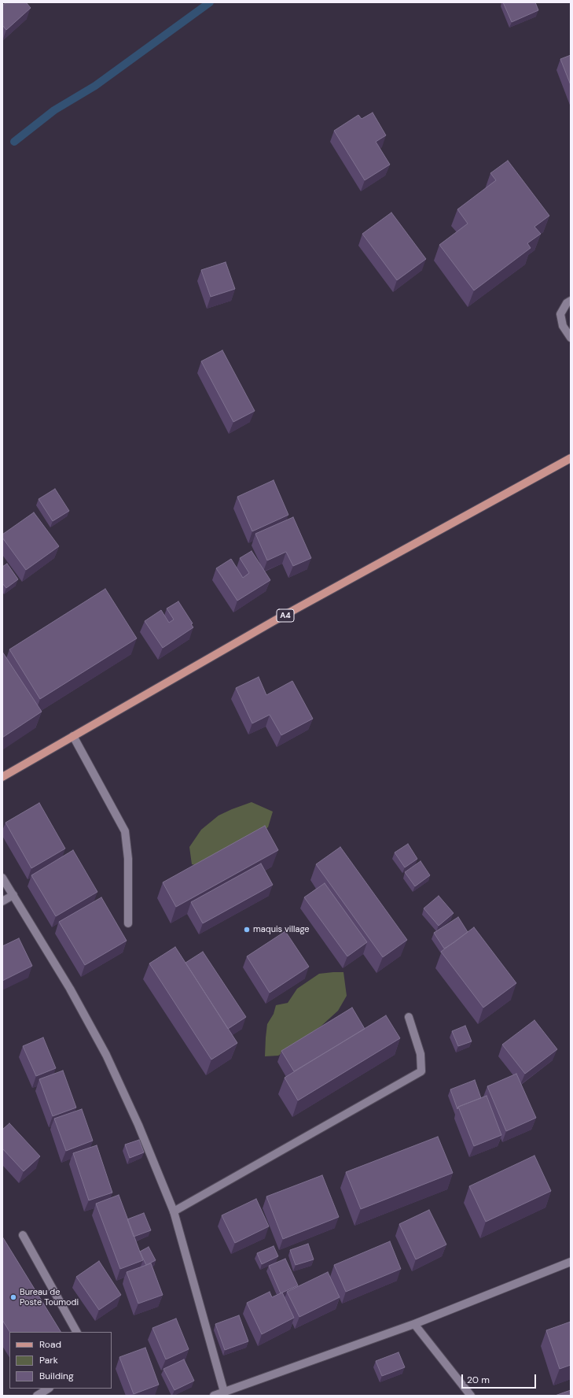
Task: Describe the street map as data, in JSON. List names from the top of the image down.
{
  "streets": {
    "main road": ["A4"]
  },
  "places": ["maquis village", "Bureau de Poste Toumodi"],
  "legend": ["Road", "Park", "Building"],
  "scale_bar": "20 m"
}
